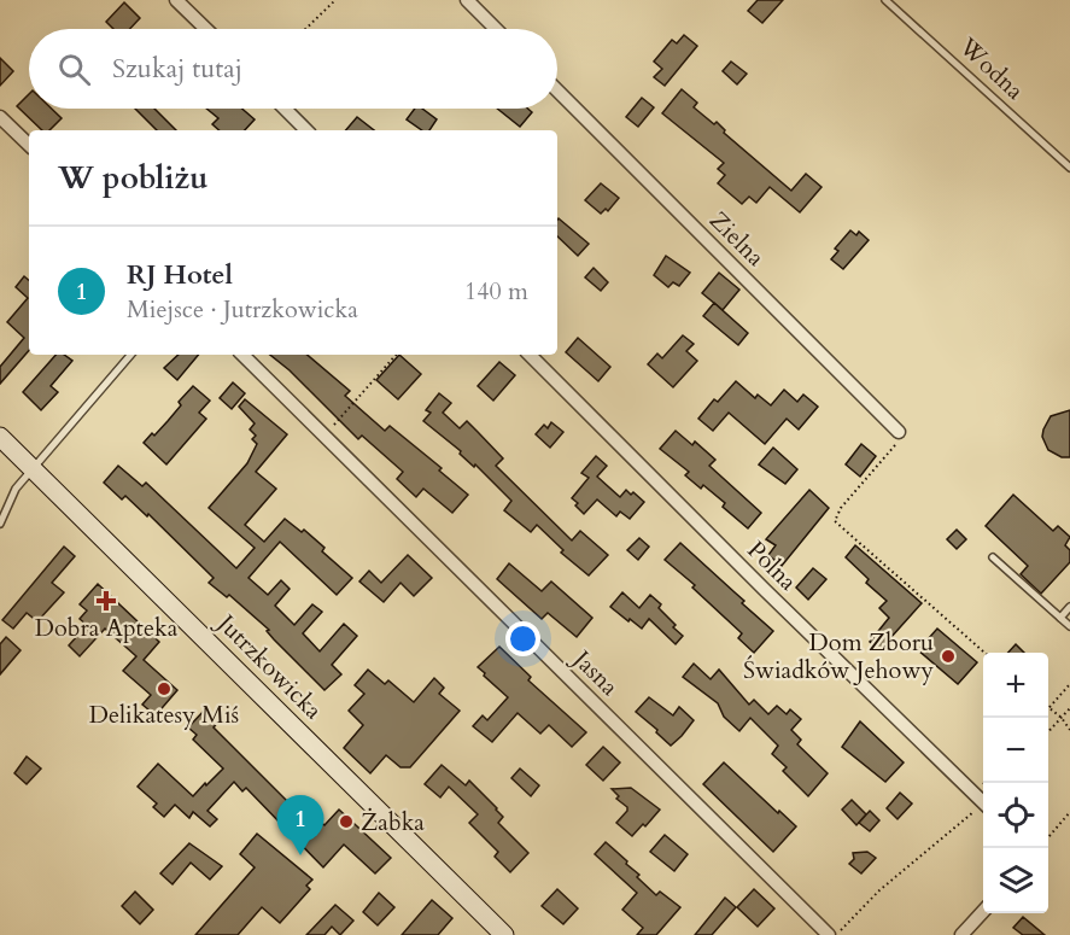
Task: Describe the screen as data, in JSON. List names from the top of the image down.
{
  "streets": {
    "main road": ["Jutrzkowicka"],
    "street": ["Zielna", "Polna", "Jasna"],
    "lane": ["Wodna"]
  },
  "places": {
    "health": ["Dobra Apteka"],
    "other": ["Dom Zboru Świadków Jehowy", "Delikatesy Miś", "Żabka"]
  },
  "page": {
    "search": "Szukaj tutaj",
    "heading": "W pobliżu",
    "list": [
      {
        "mark": "1",
        "name": "RJ Hotel",
        "note": "Miejsce · Jutrzkowicka",
        "value": "140 m"
      }
    ],
    "map_buttons": ["+", "−"],
    "pins": "1"
  }
}
